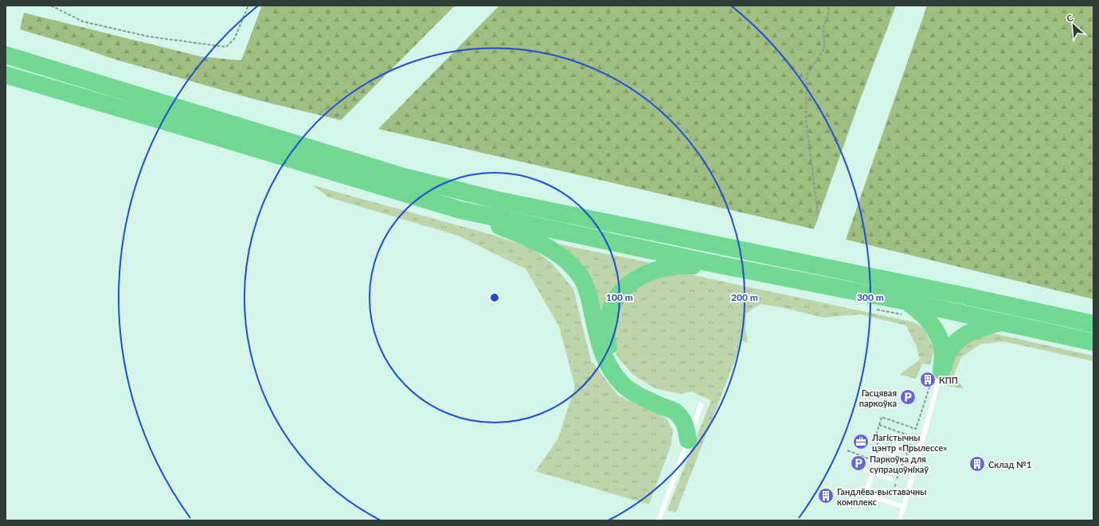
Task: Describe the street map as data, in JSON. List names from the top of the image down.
{
  "places": {
    "building": ["КПП", "Склад №1", "Гандлёва-выставачны комплекс"],
    "parking": ["Гасцявая паркоўка", "Паркоўка для супрацоўнікаў"],
    "office": ["Лагістычны цэнтр «Прылессе»"]
  },
  "north": "top left",
  "rings": ["100 m", "200 m", "300 m"]
}
